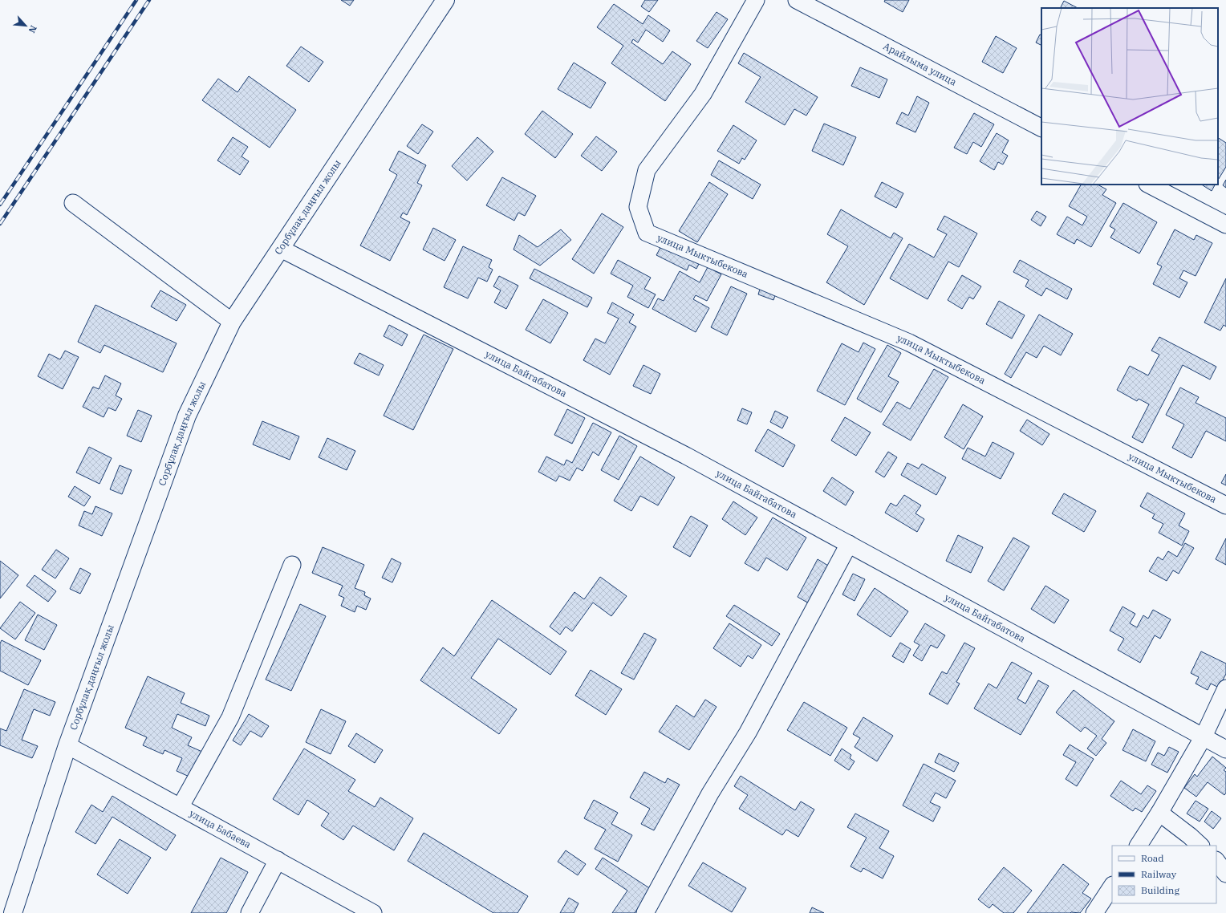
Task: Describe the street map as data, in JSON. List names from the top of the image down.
{
  "streets": {
    "main road": ["Сорбұлақ даңғыл жолы"],
    "street": [
      "Арайлыма улица",
      "улица Мыктыбекова",
      "улица Байгабатова",
      "улица Бабаева"
    ]
  },
  "crossings": [
    ["Сорбұлақ даңғыл жолы", "улица Байгабатова"],
    ["Сорбұлақ даңғыл жолы", "улица Бабаева"]
  ],
  "legend": ["Road", "Railway", "Building"],
  "north": "bottom right"
}
